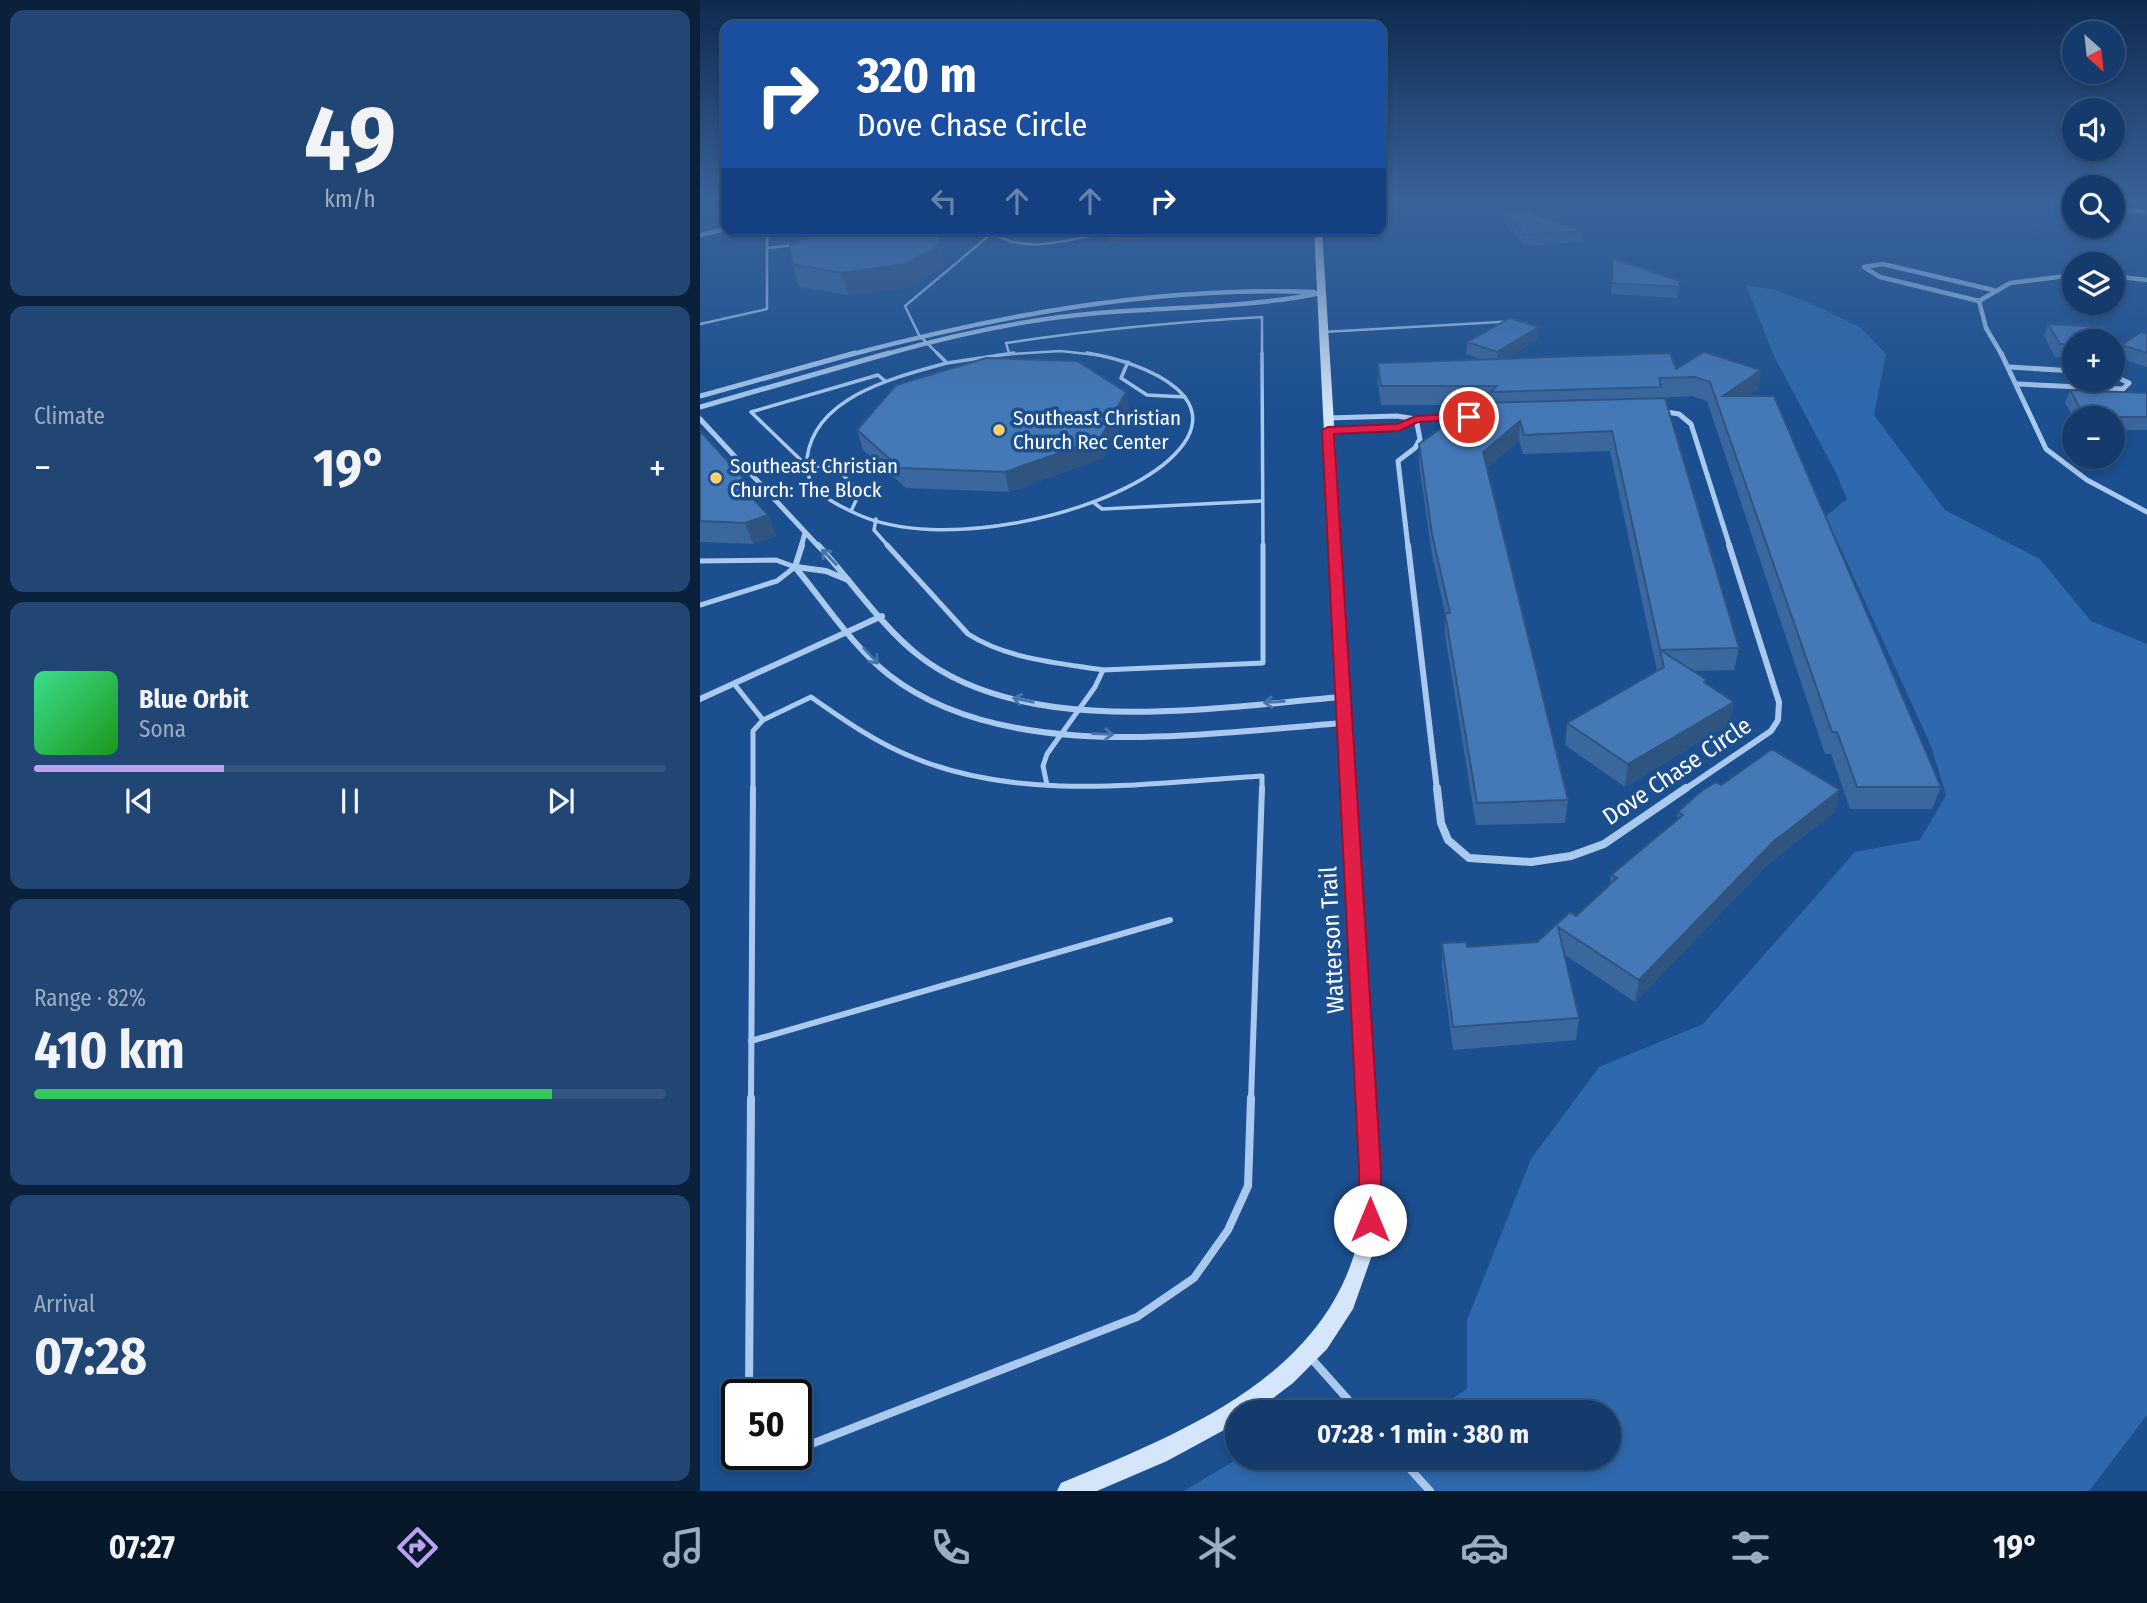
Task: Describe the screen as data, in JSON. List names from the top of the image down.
{
  "streets": {
    "main road": ["Watterson Trail"],
    "street": ["Dove Chase Circle"]
  },
  "crossings": [
    ["Dove Chase Circle", "Watterson Trail"]
  ],
  "places": ["Southeast Christian Church Rec Center", "Southeast Christian Church: The Block"],
  "north": "bottom right",
  "page": {
    "tile": [
      ["49", "km/h"],
      "Climate",
      ["Range · 82%", "410 km"],
      ["Arrival", "07:28"]
    ],
    "map_buttons": ["+", "−"],
    "turn": ["320 m", "Dove Chase Circle"],
    "heat": ["−", "19°", "+"],
    "song": ["Blue Orbit", "Sona"],
    "limit": "50",
    "trip": "07:28 · 1 min · 380 m",
    "tabs": ["07:27", "19°"]
  }
}
